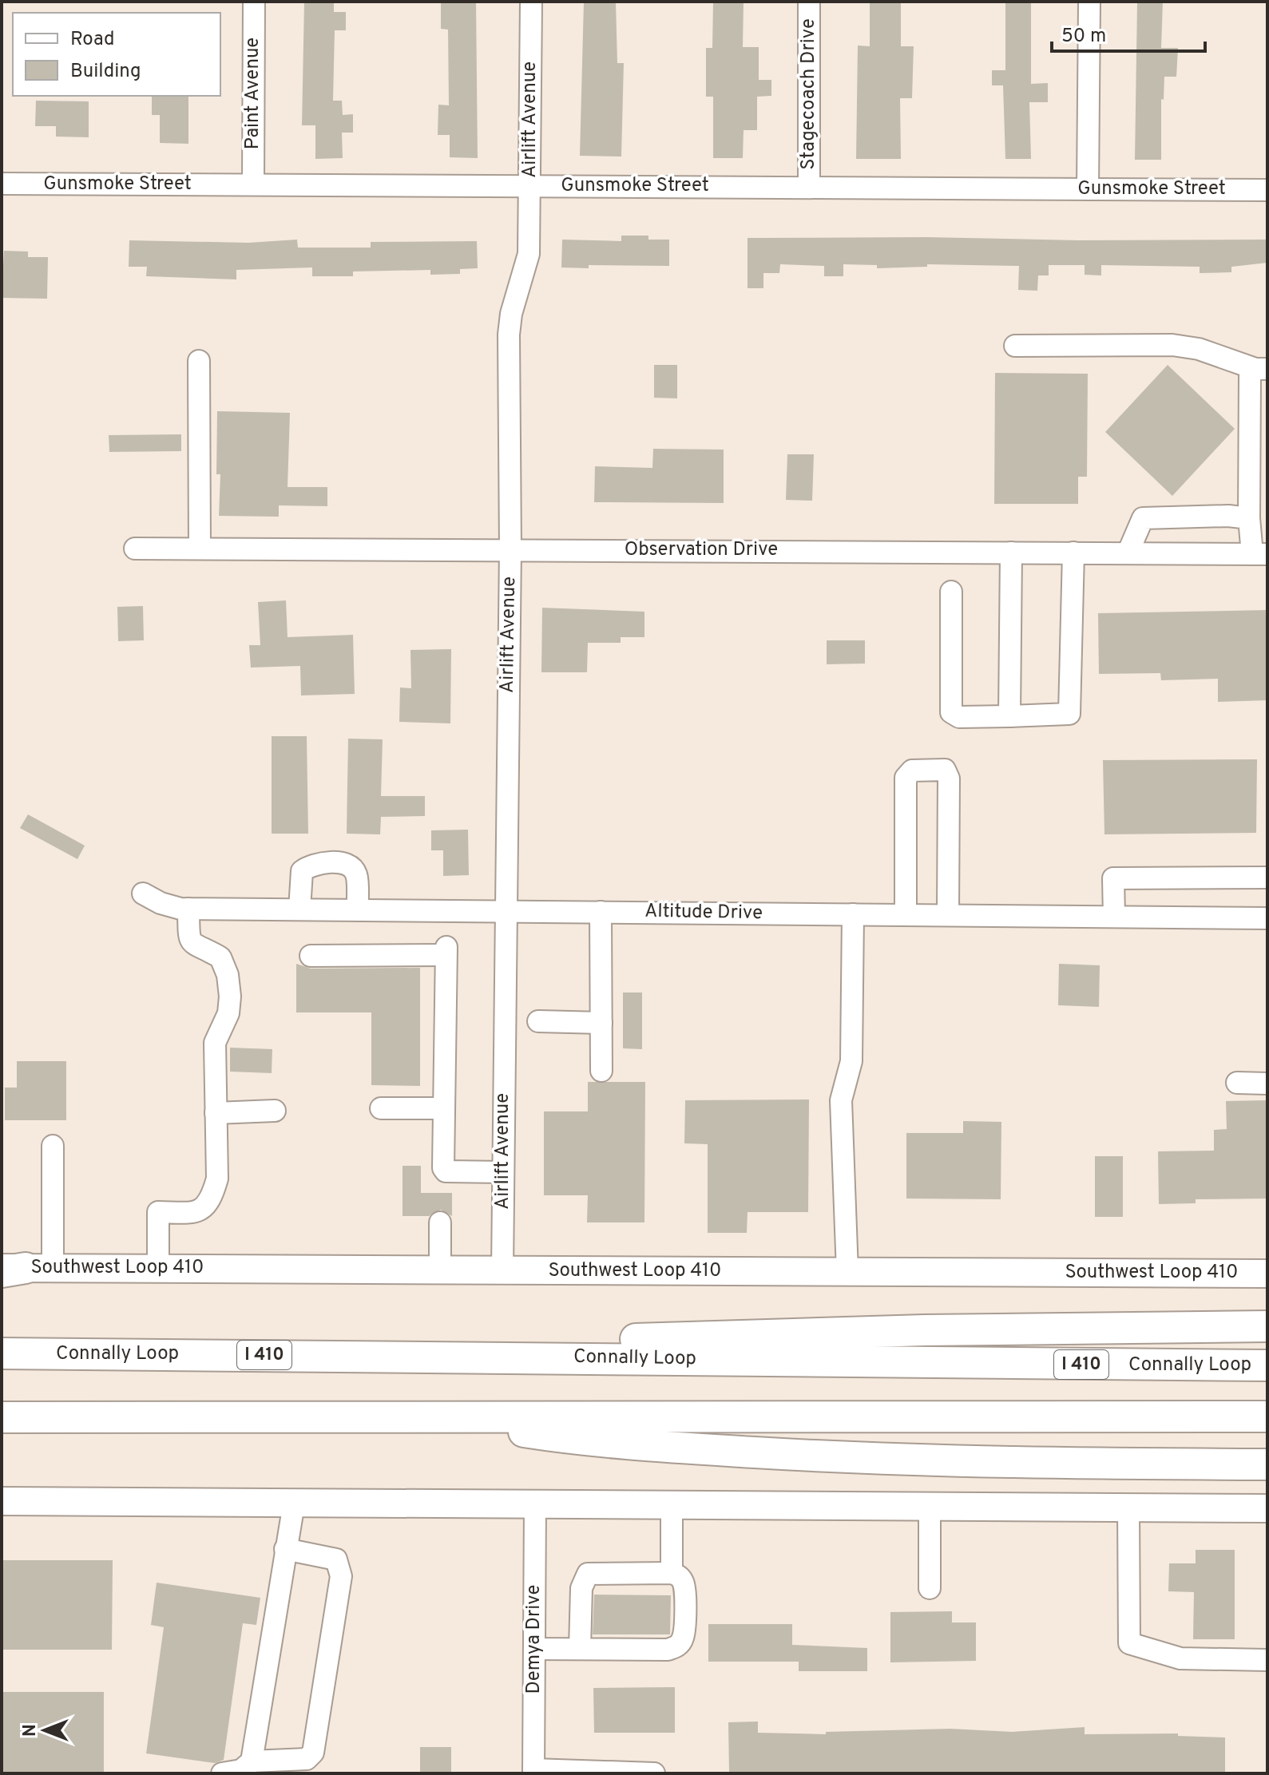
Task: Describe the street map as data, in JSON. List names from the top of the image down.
{
  "streets": {
    "highway": ["Connally Loop", "I 410"],
    "main road": ["Southwest Loop 410"],
    "street": [
      "Paint Avenue",
      "Stagecoach Drive",
      "Airlift Avenue",
      "Gunsmoke Street",
      "Observation Drive",
      "Altitude Drive",
      "Demya Drive"
    ]
  },
  "crossings": [
    ["Paint Avenue", "Gunsmoke Street"],
    ["Stagecoach Drive", "Gunsmoke Street"],
    ["Airlift Avenue", "Gunsmoke Street"],
    ["Airlift Avenue", "Observation Drive"],
    ["Airlift Avenue", "Altitude Drive"],
    ["Airlift Avenue", "Southwest Loop 410"]
  ],
  "legend": ["Road", "Building"],
  "scale_bar": "50 m",
  "north": "left"
}
